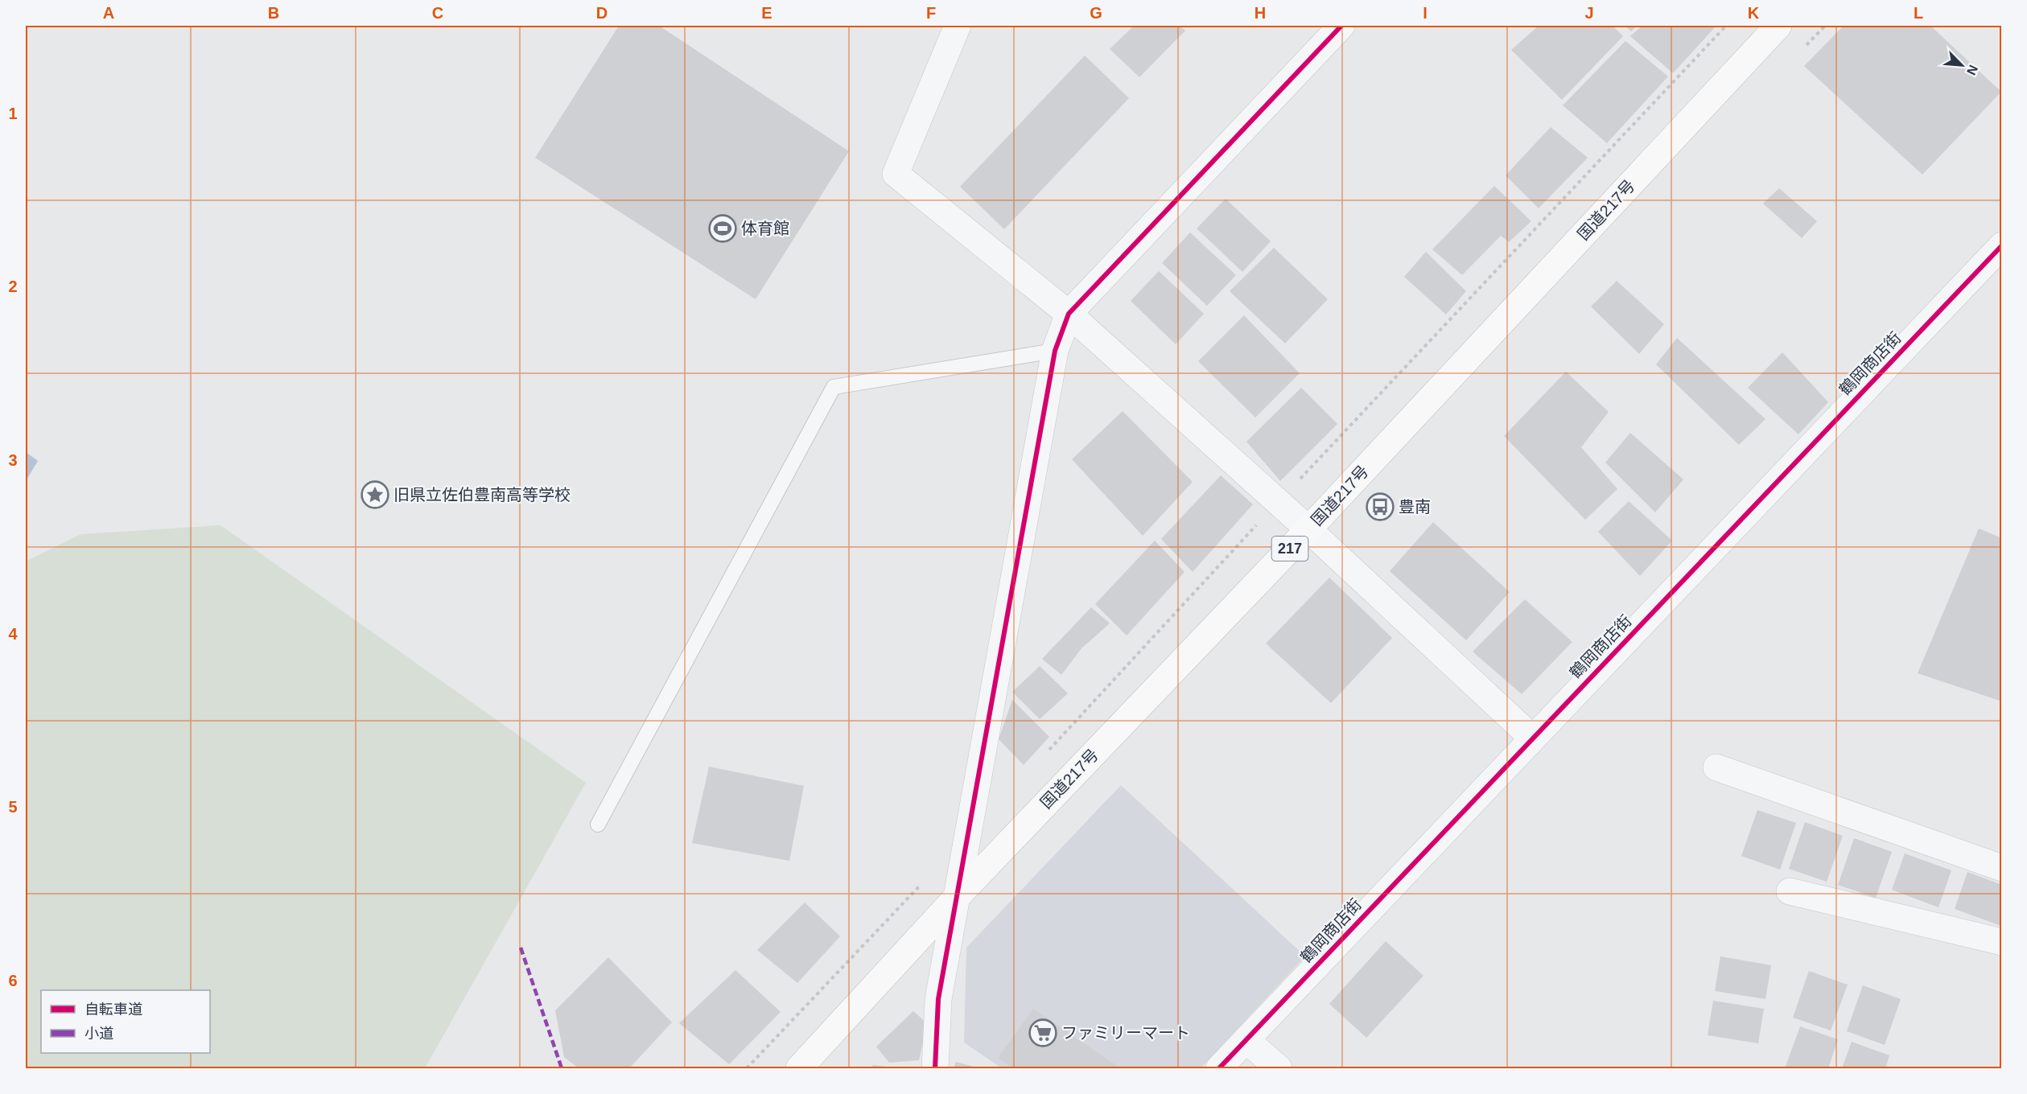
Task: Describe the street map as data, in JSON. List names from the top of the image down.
{
  "streets": {
    "highway": ["国道217号", "217"],
    "street": ["鶴岡商店街"]
  },
  "places": {
    "sports": ["体育館"],
    "place": ["旧県立佐伯豊南高等学校"],
    "bus stop": ["豊南"],
    "supermarket": ["ファミリーマート"]
  },
  "legend": ["自転車道", "小道"],
  "north": "bottom right",
  "grid": {
    "columns": [
      "A",
      "B",
      "C",
      "D",
      "E",
      "F",
      "G",
      "H",
      "I",
      "J",
      "K",
      "L"
    ],
    "rows": [
      "1",
      "2",
      "3",
      "4",
      "5",
      "6"
    ]
  }
}
